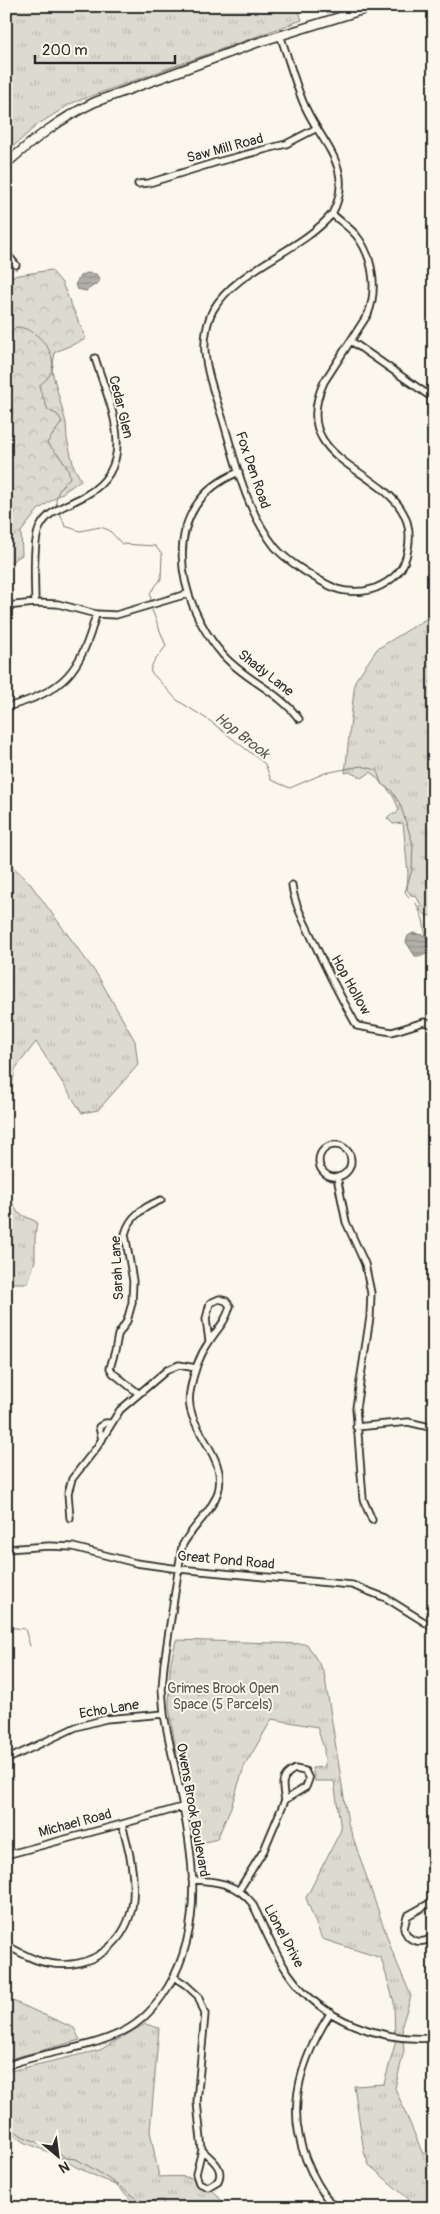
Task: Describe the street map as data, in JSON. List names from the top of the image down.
{
  "streets": {
    "street": [
      "Saw Mill Road",
      "Cedar Glen",
      "Fox Den Road",
      "Shady Lane",
      "Hop Hollow",
      "Sarah Lane",
      "Great Pond Road",
      "Echo Lane",
      "Owens Brook Boulevard",
      "Michael Road",
      "Lionel Drive"
    ]
  },
  "crossings": [
    ["Saw Mill Road", "Fox Den Road"],
    ["Fox Den Road", "Shady Lane"],
    ["Great Pond Road", "Owens Brook Boulevard"],
    ["Echo Lane", "Owens Brook Boulevard"],
    ["Owens Brook Boulevard", "Michael Road"]
  ],
  "water": ["Hop Brook"],
  "parks": ["Grimes Brook Open Space (5 Parcels)"],
  "scale_bar": "200 m",
  "north": "bottom right"
}
